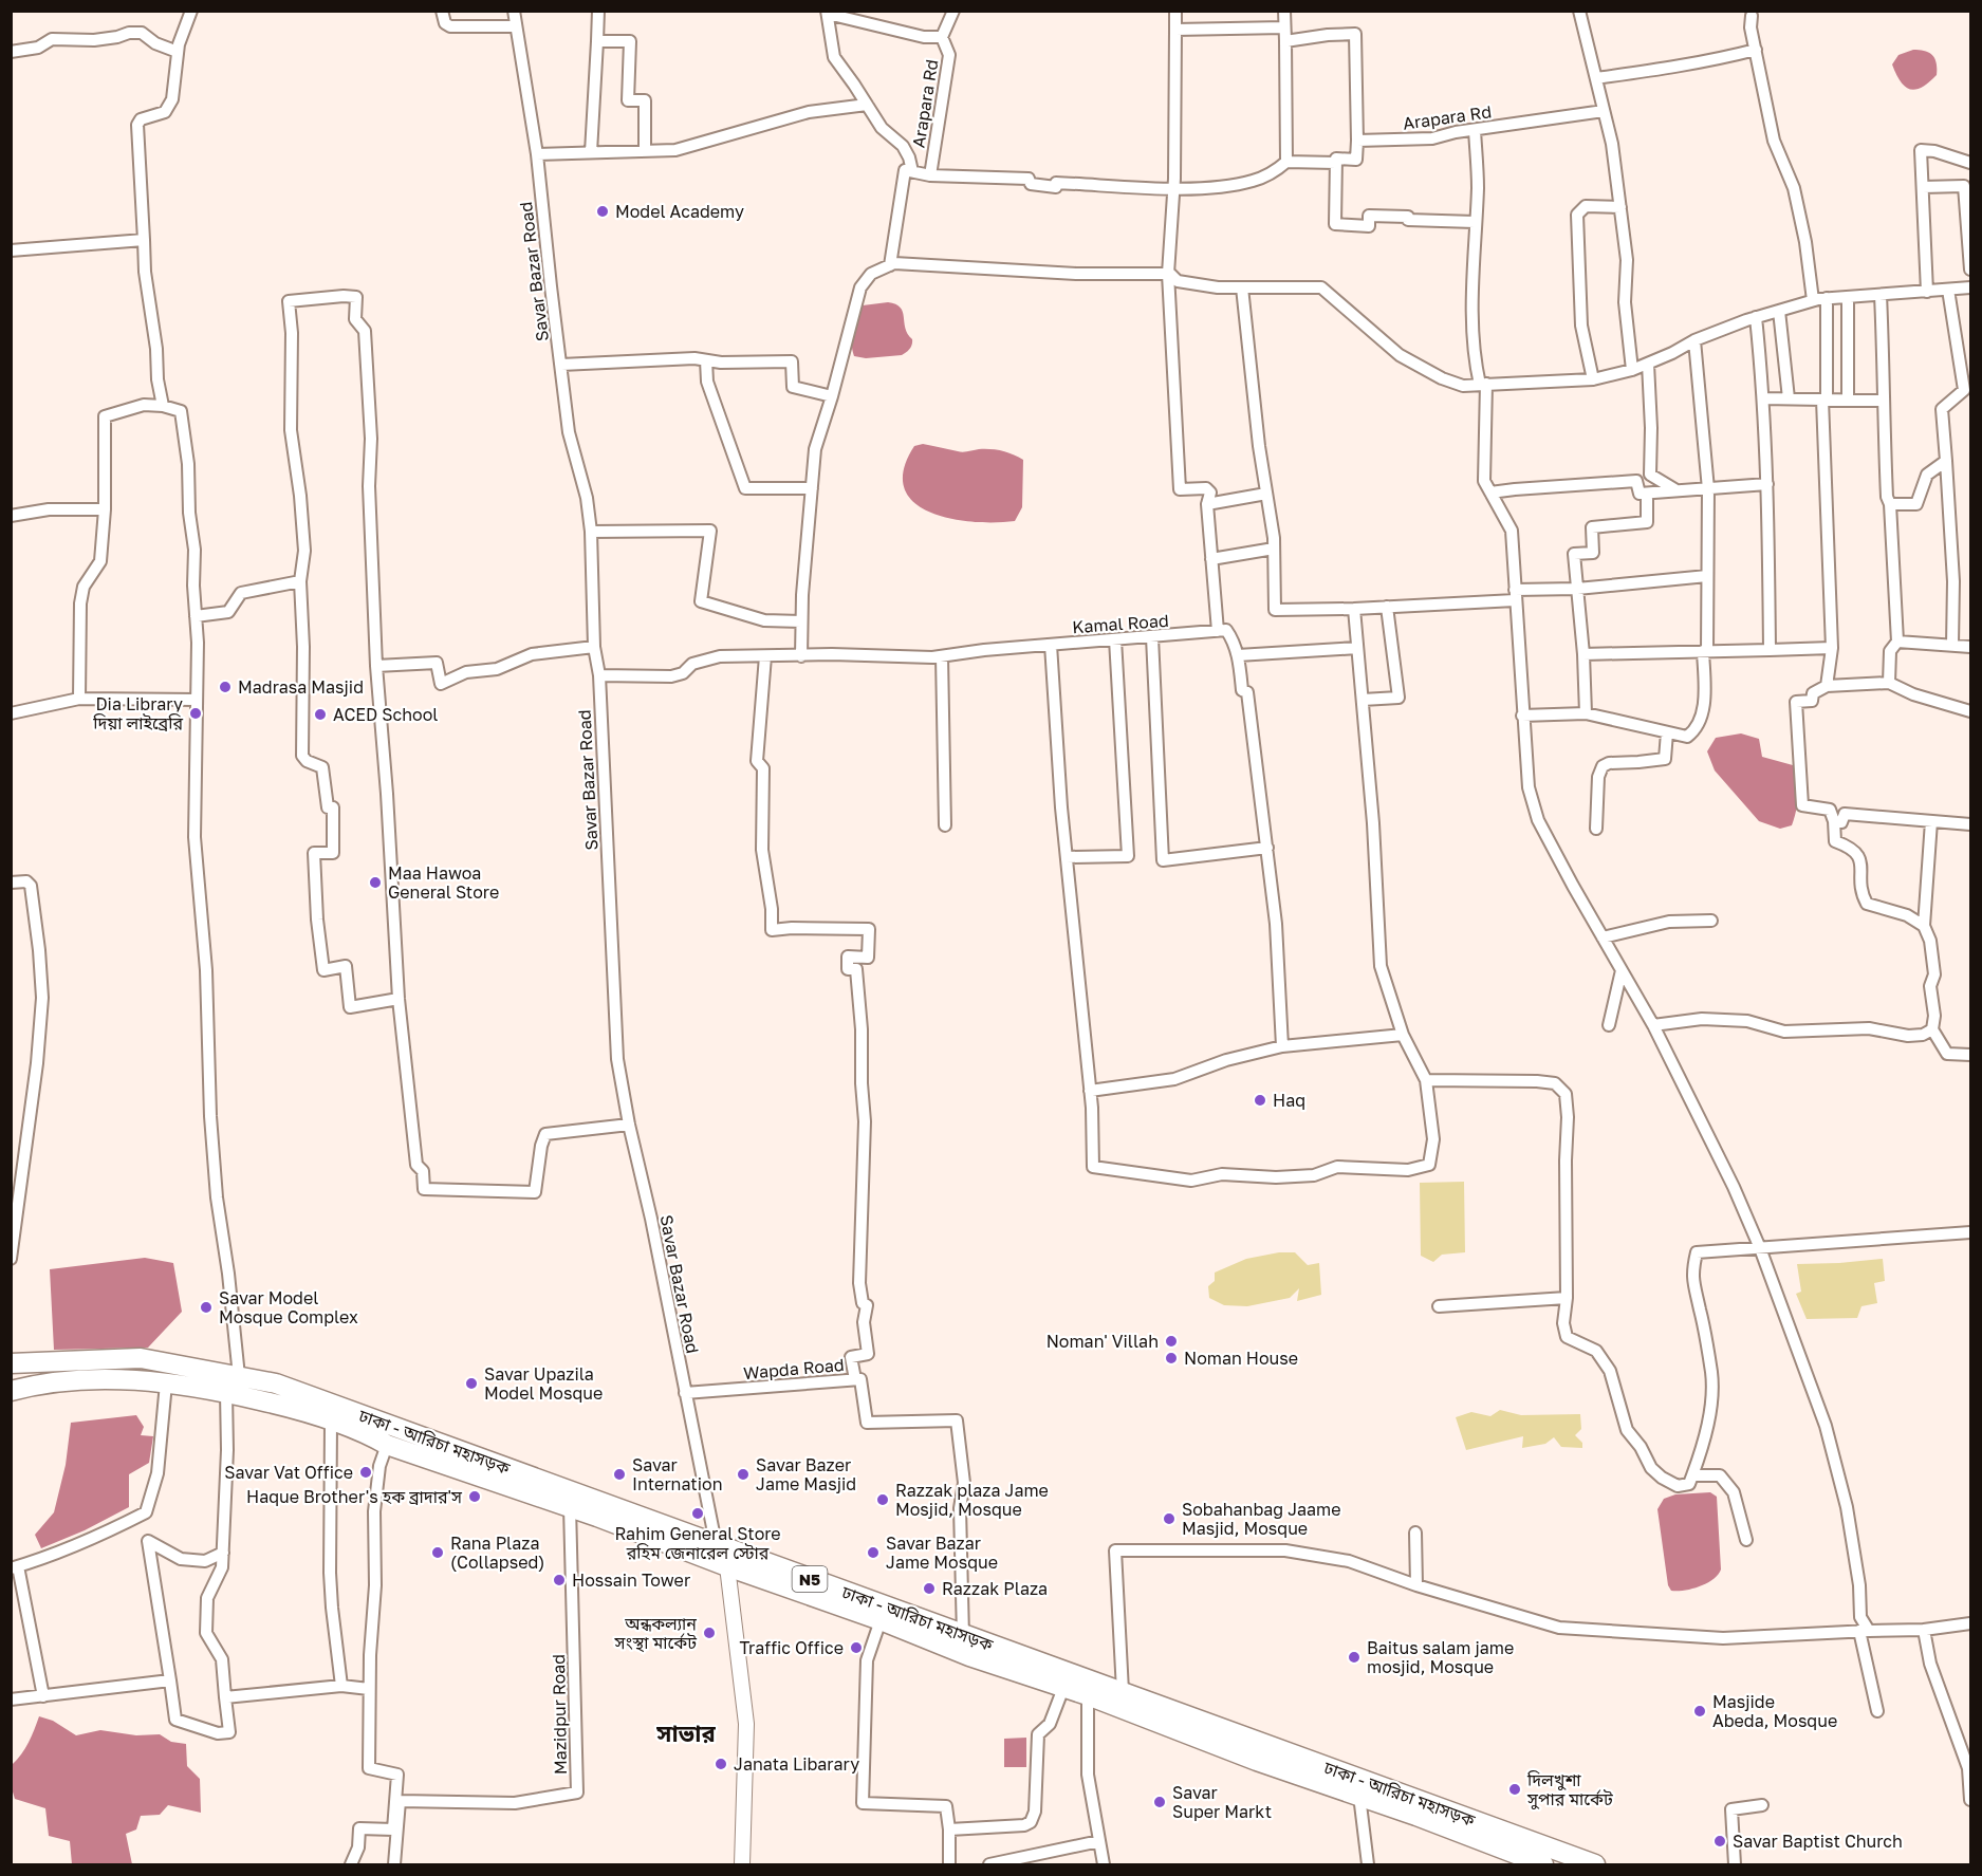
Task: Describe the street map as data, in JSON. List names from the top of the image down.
{
  "streets": {
    "highway": ["ঢাকা - আরিচা মহাসড়ক", "N5"],
    "street": [
      "Arapara Rd",
      "Savar Bazar Road",
      "Kamal Road",
      "Wapda Road",
      "Mazidpur Road"
    ]
  },
  "crossings": [
    ["Savar Bazar Road", "Kamal Road"],
    ["Savar Bazar Road", "Wapda Road"],
    ["Savar Bazar Road", "ঢাকা - আরিচা মহাসড়ক"],
    ["Wapda Road", "ঢাকা - আরিচা মহাসড়ক"],
    ["ঢাকা - আরিচা মহাসড়ক", "Mazidpur Road"]
  ],
  "districts": ["সাভার"],
  "places": [
    "Model Academy",
    "Madrasa Masjid",
    "Dia Library দিয়া লাইব্রেরি",
    "ACED School",
    "Maa Hawoa General Store",
    "Haq",
    "Savar Model Mosque Complex",
    "Noman' Villah",
    "Noman House",
    "Savar Upazila Model Mosque",
    "Savar Vat Office",
    "Savar Internation",
    "Savar Bazer Jame Masjid",
    "Haque Brother's হক ব্রাদার'স",
    "Razzak plaza Jame Mosjid, Mosque",
    "Rahim General Store রহিম জেনারেল স্টোর",
    "Sobahanbag Jaame Masjid, Mosque",
    "Rana Plaza (Collapsed)",
    "Savar Bazar Jame Mosque",
    "Hossain Tower",
    "Razzak Plaza",
    "অন্ধকল্যান সংস্থা মার্কেট",
    "Traffic Office",
    "Baitus salam jame mosjid, Mosque",
    "Masjide Abeda, Mosque",
    "Janata Libarary",
    "দিলখুশা সুপার মার্কেট",
    "Savar Super Markt",
    "Savar Baptist Church"
  ]
}
